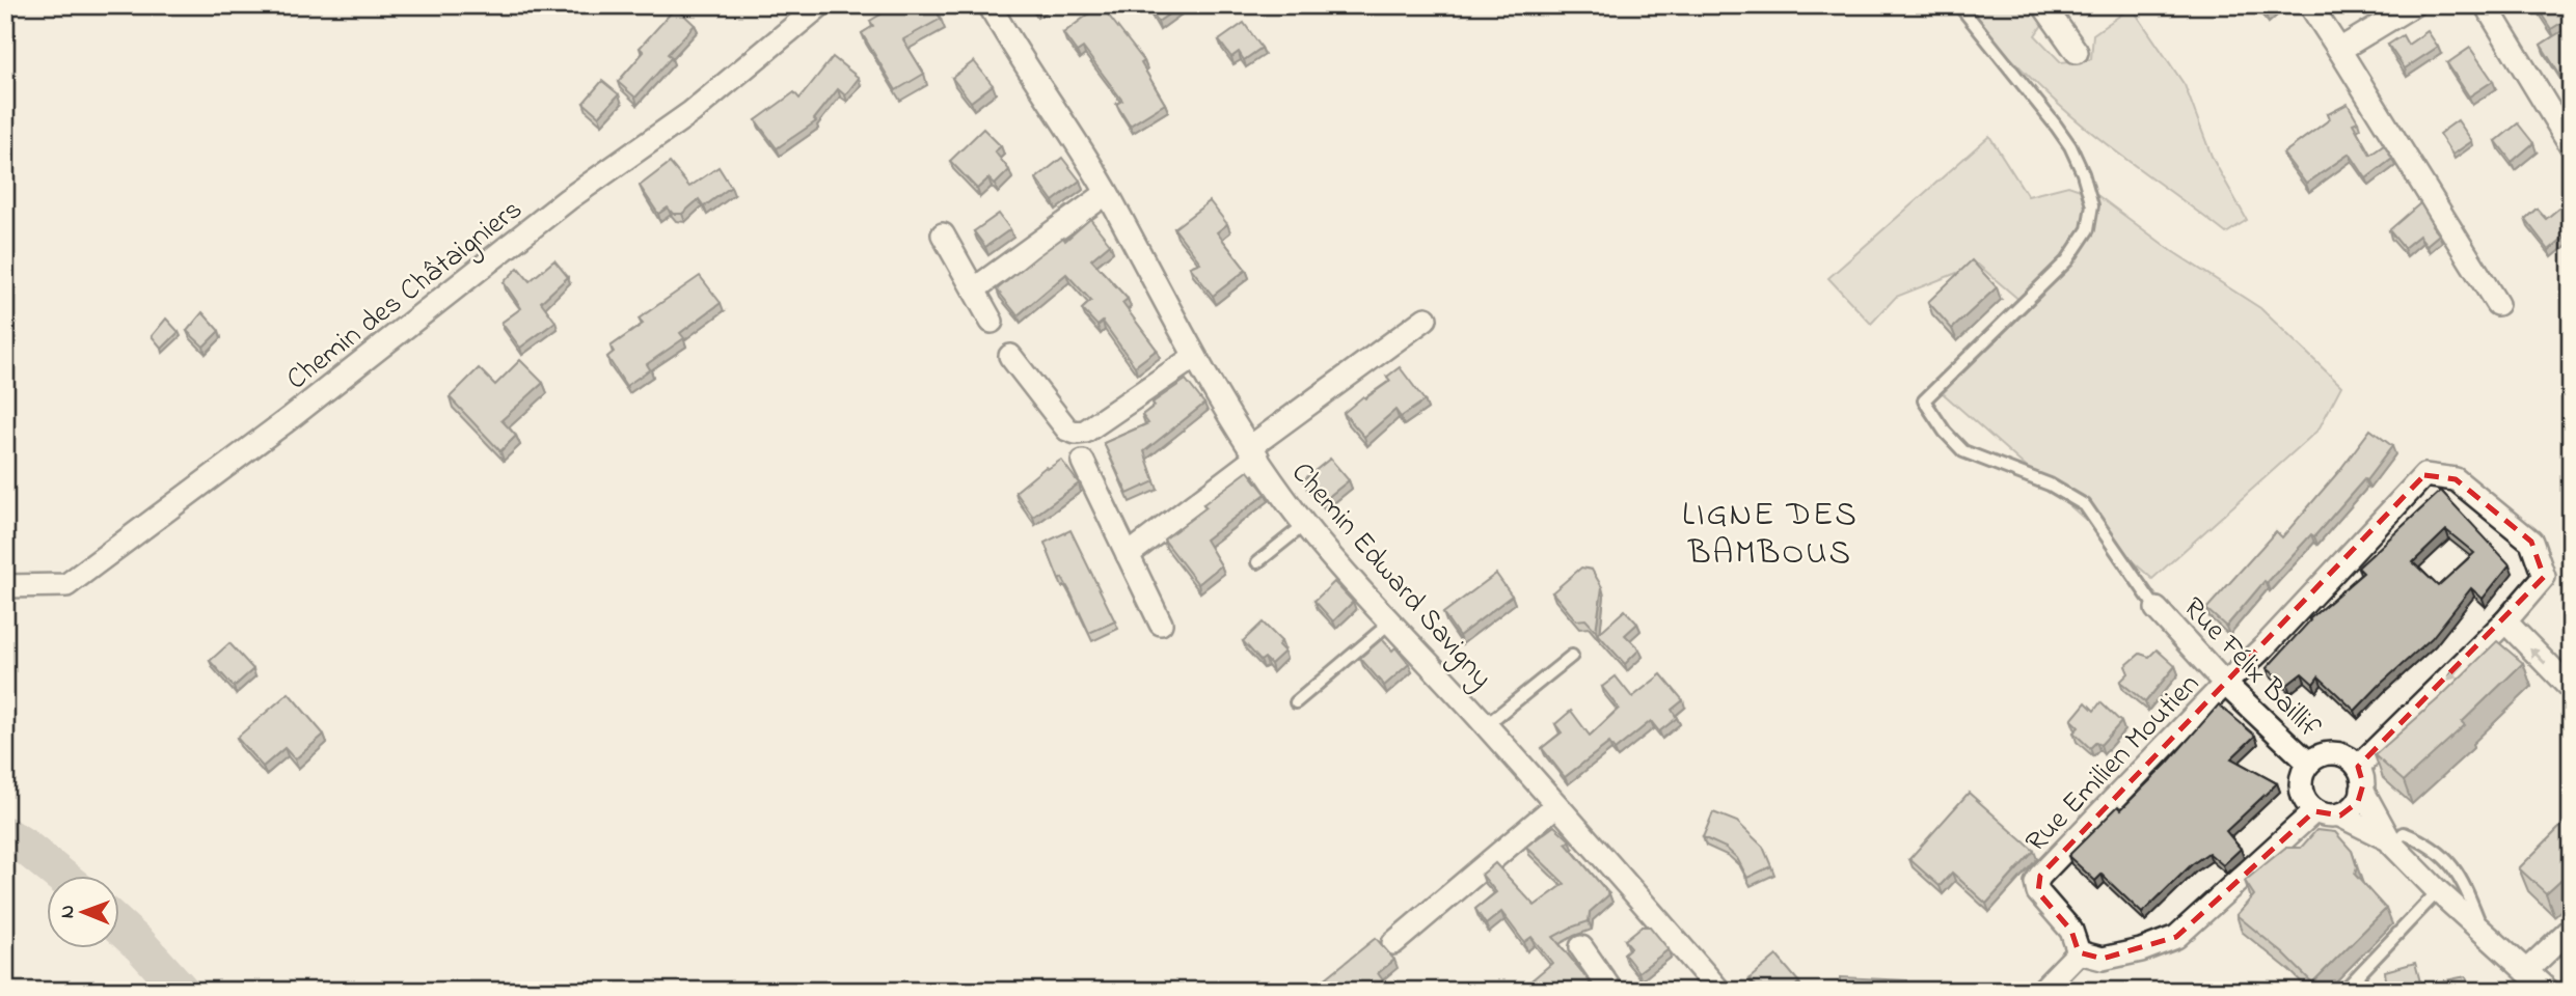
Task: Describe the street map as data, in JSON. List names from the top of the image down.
{
  "streets": {
    "street": [
      "Chemin des Châtaigniers",
      "Chemin Edward Savigny",
      "Rue Félix Baillif",
      "Rue Emilien Moutien"
    ]
  },
  "crossings": [
    ["Rue Félix Baillif", "Rue Emilien Moutien"]
  ],
  "districts": ["LIGNE DES BAMBOUS"],
  "north": "left"
}
